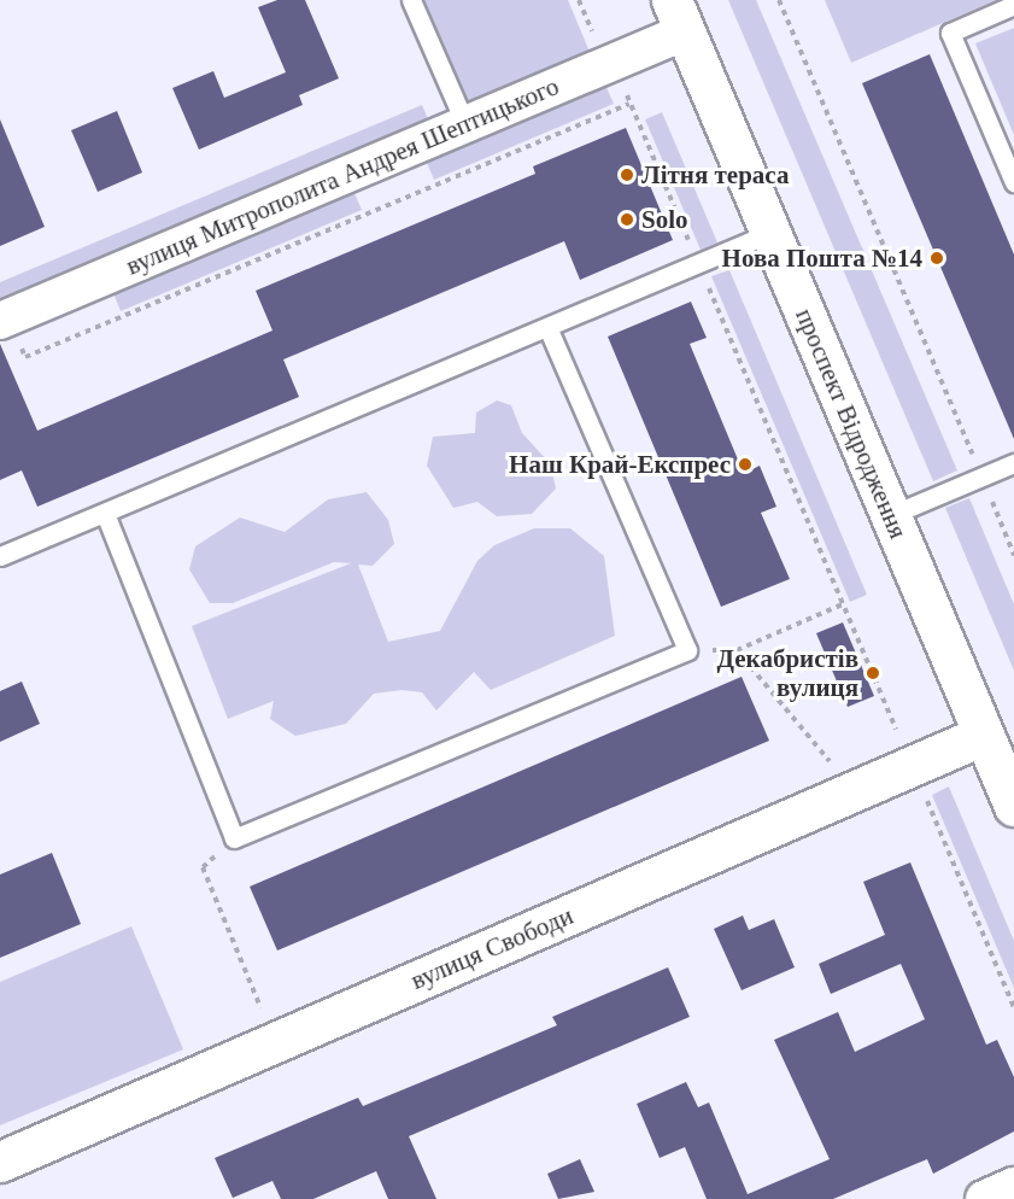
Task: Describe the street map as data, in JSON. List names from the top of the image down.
{
  "streets": {
    "street": ["вулиця Митрополита Андрея Шептицького", "проспект Відродження", "вулиця Свободи"]
  },
  "crossings": [
    ["вулиця Митрополита Андрея Шептицького", "проспект Відродження"],
    ["проспект Відродження", "вулиця Свободи"]
  ],
  "places": [
    "Літня тераса",
    "Solo",
    "Нова Пошта №14",
    "Наш Край-Експрес",
    "Декабристів вулиця"
  ]
}
